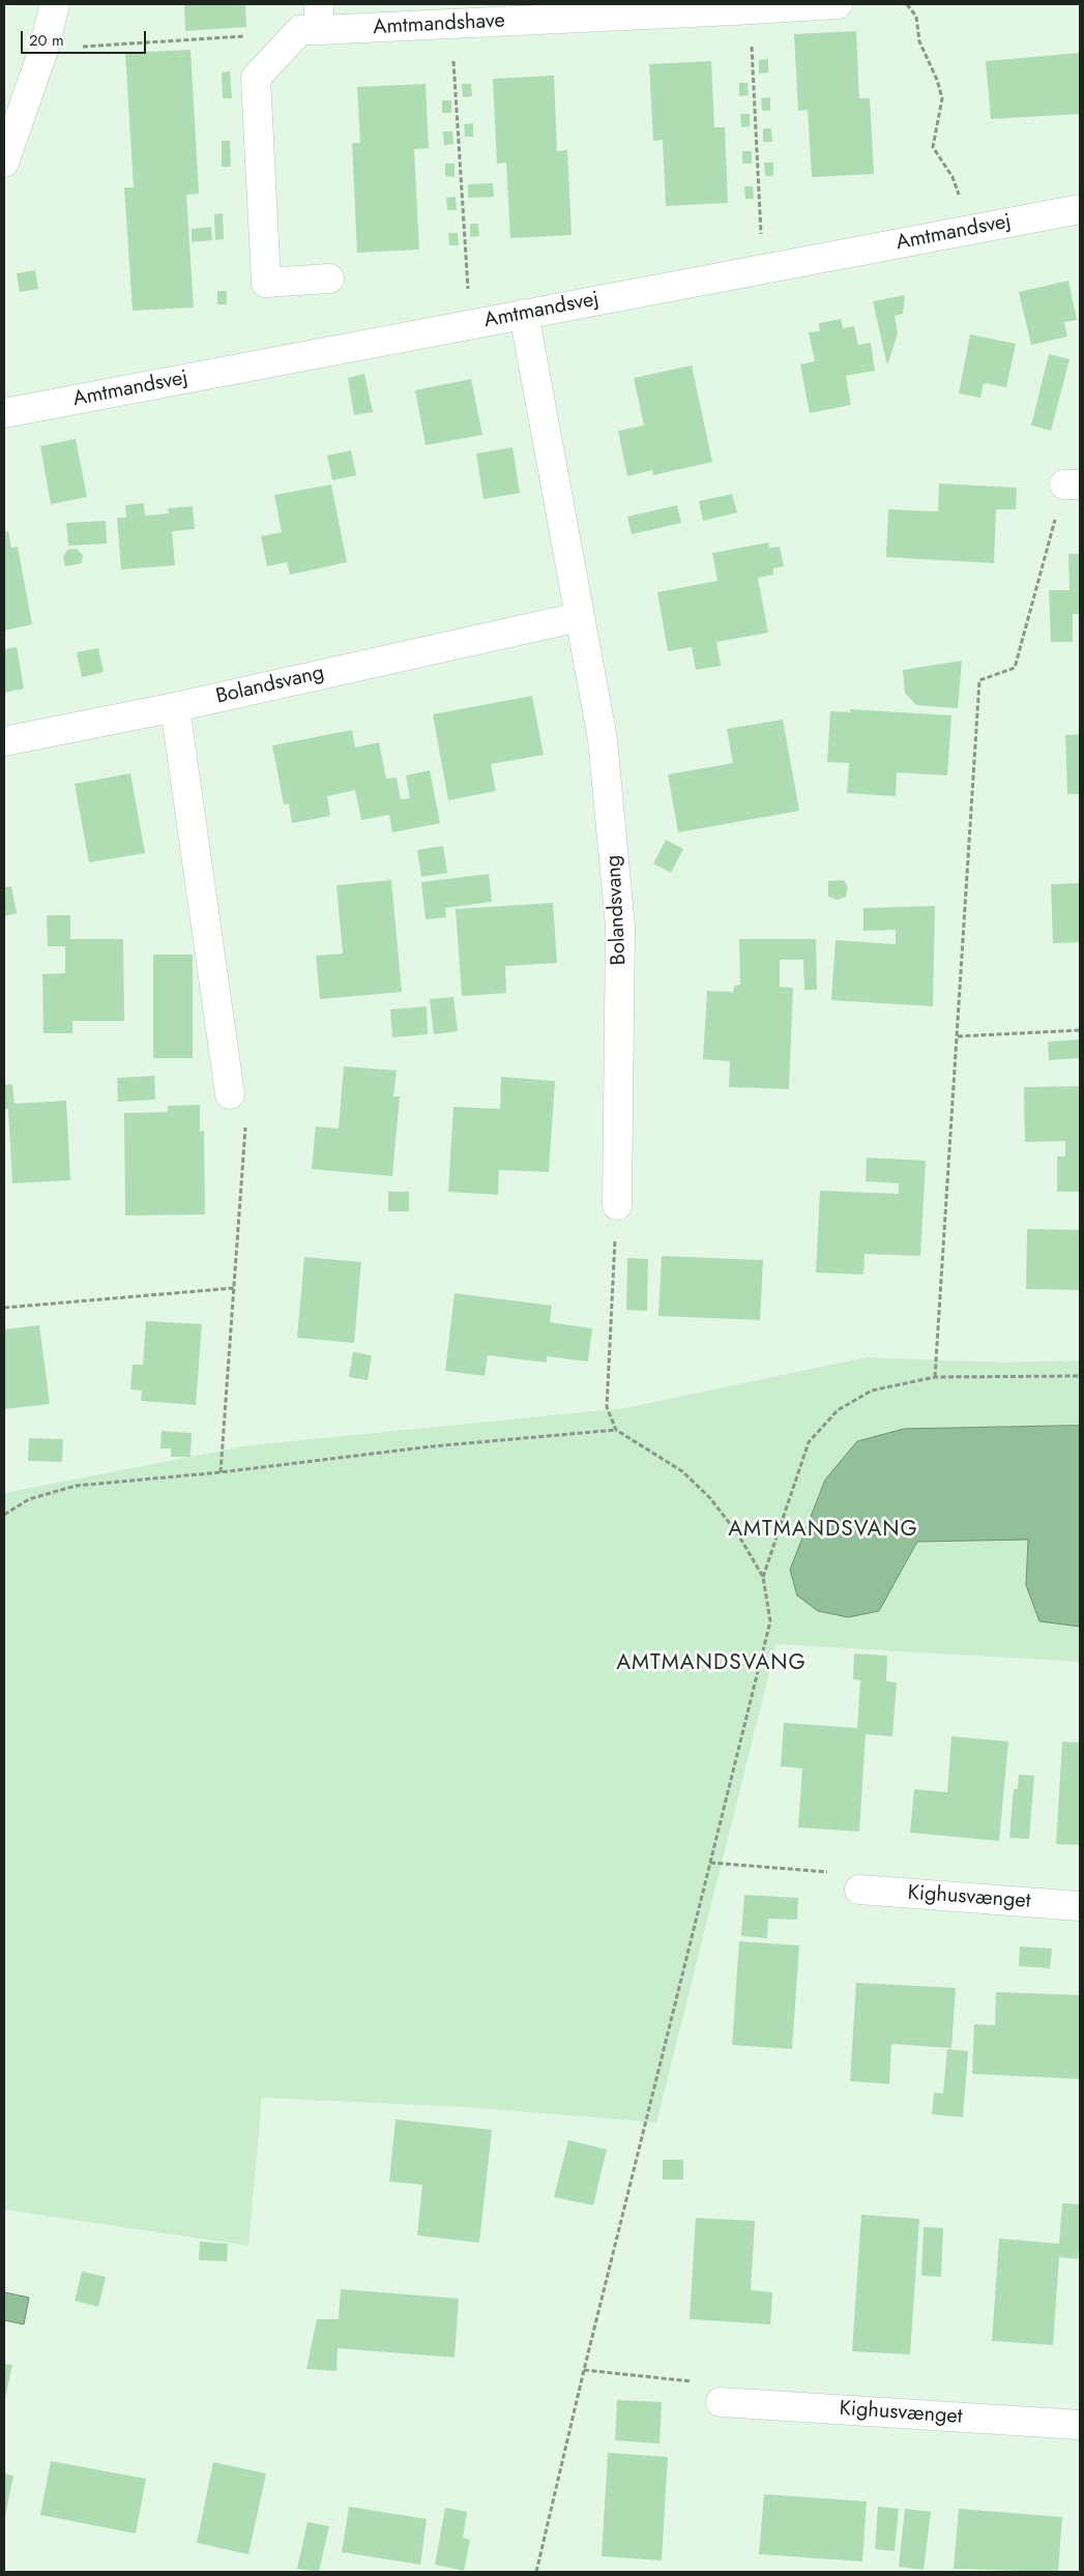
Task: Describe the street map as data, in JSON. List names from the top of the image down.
{
  "streets": {
    "street": [
      "Amtmandshave",
      "Amtmandsvej",
      "Bolandsvang",
      "Kighusvænget"
    ]
  },
  "crossings": [
    ["Amtmandsvej", "Bolandsvang"]
  ],
  "districts": ["AMTMANDSVANG", "AMTMANDSVANG"],
  "scale_bar": "20 m"
}
